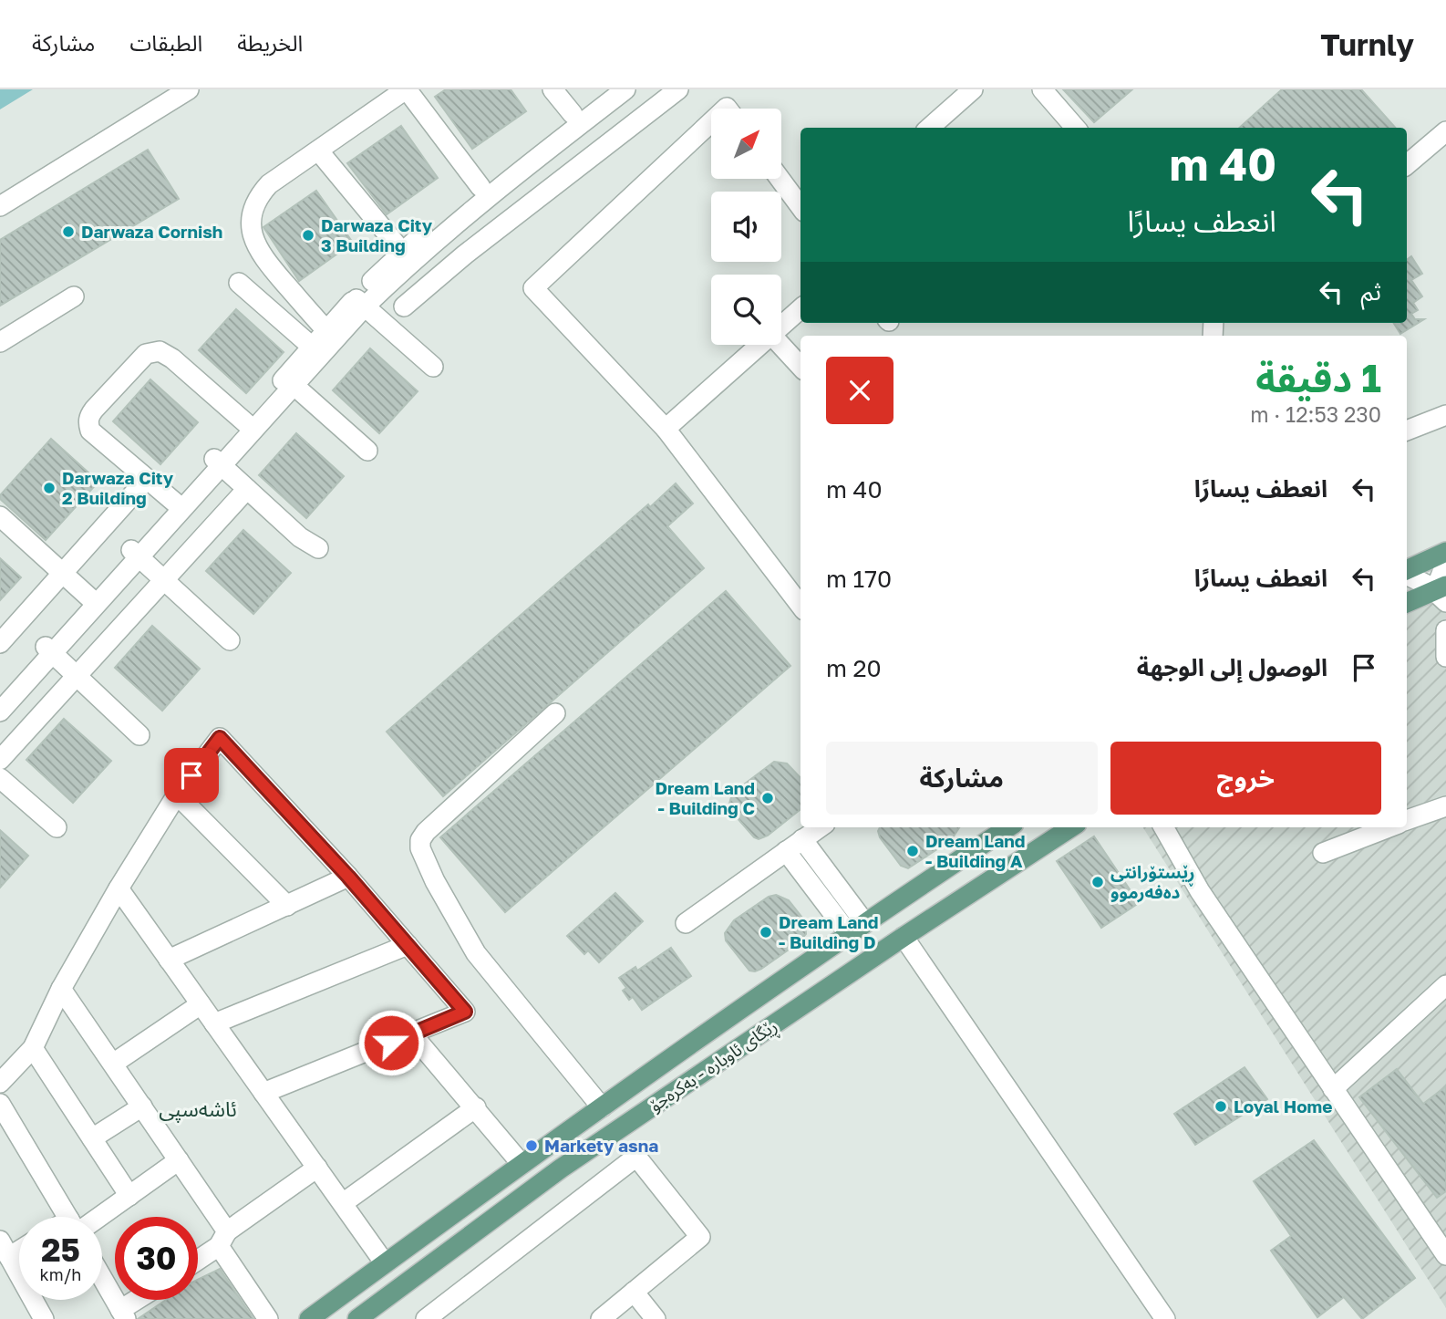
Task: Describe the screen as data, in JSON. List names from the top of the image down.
{
  "streets": {
    "main road": ["ڕێگای ئاوبارە - بەکرەجۆ"]
  },
  "districts": ["ئاشەسپی"],
  "places": [
    "Darwaza Cornish",
    "Darwaza City 3 Building",
    "Darwaza City 2 Building",
    "Dream Land - Building C",
    "Dream Land - Building A",
    "ڕێستۆرانتی دەفەرموو",
    "Dream Land - Building D",
    "Loyal Home",
    "Markety asna"
  ],
  "north": "top right",
  "page": {
    "header": "Turnly",
    "nav": ["الخريطة", "الطبقات", "مشاركة"],
    "turn": ["40 m", "انعطف يسارًا"],
    "then": "ثم",
    "heading": ["1 دقيقة", "230 m · 12:53"],
    "list": [
      {
        "name": "انعطف يسارًا",
        "value": "40 m"
      },
      {
        "name": "انعطف يسارًا",
        "value": "170 m"
      },
      {
        "name": "الوصول إلى الوجهة",
        "value": "20 m"
      }
    ],
    "buttons": ["خروج", "مشاركة"],
    "speed": "25 km/h",
    "limit": "30"
  }
}
